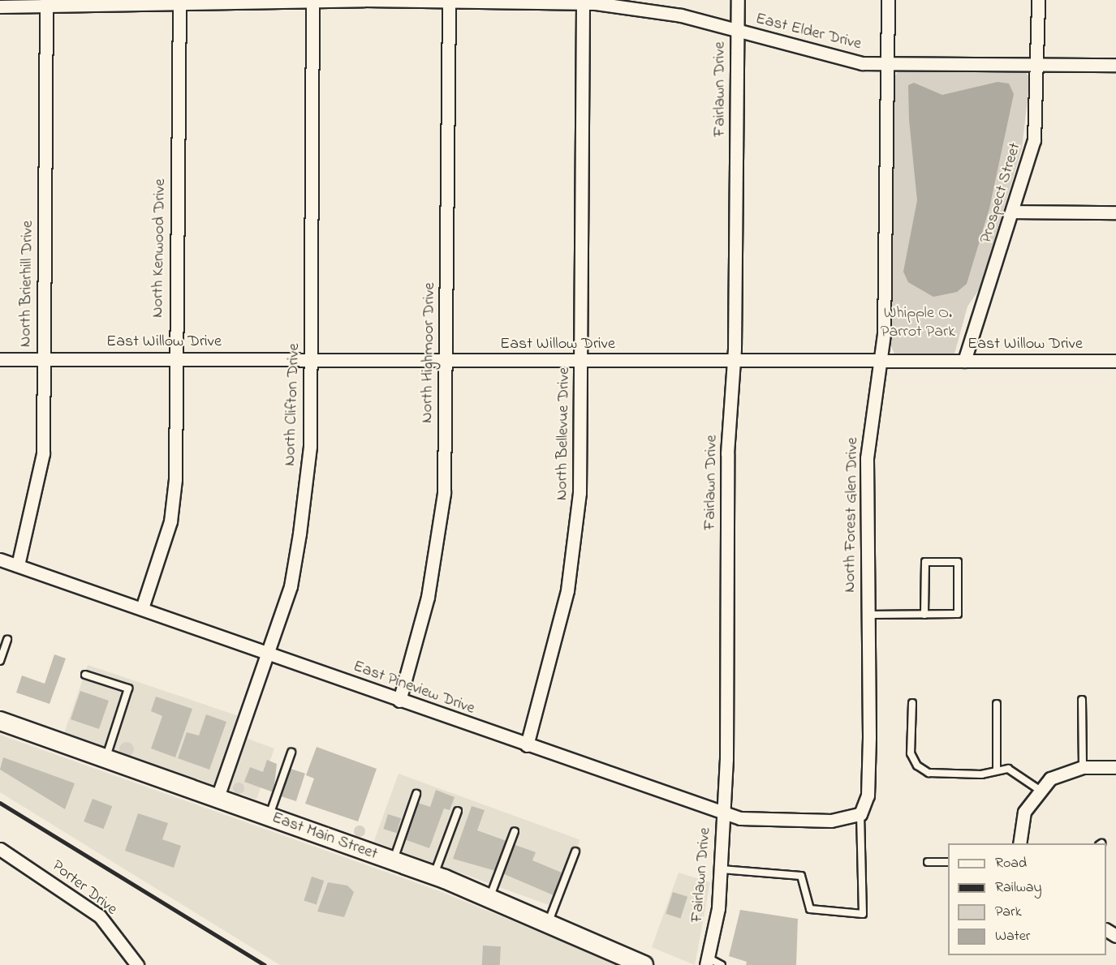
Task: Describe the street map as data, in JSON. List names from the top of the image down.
{
  "streets": {
    "main road": ["East Main Street"],
    "street": [
      "East Elder Drive",
      "Fairlawn Drive",
      "Prospect Street",
      "North Kenwood Drive",
      "North Brierhill Drive",
      "East Willow Drive",
      "North Highmoor Drive",
      "North Clifton Drive",
      "North Bellevue Drive",
      "North Forest Glen Drive",
      "East Pineview Drive",
      "Porter Drive"
    ]
  },
  "crossings": [
    ["East Elder Drive", "Fairlawn Drive"],
    ["East Elder Drive", "Prospect Street"],
    ["East Elder Drive", "North Kenwood Drive"],
    ["East Elder Drive", "North Brierhill Drive"],
    ["East Elder Drive", "North Highmoor Drive"],
    ["East Elder Drive", "North Clifton Drive"],
    ["East Elder Drive", "North Bellevue Drive"],
    ["East Elder Drive", "North Forest Glen Drive"],
    ["Fairlawn Drive", "East Willow Drive"],
    ["Fairlawn Drive", "East Pineview Drive"],
    ["Prospect Street", "East Willow Drive"],
    ["North Kenwood Drive", "East Willow Drive"],
    ["North Kenwood Drive", "East Pineview Drive"],
    ["North Brierhill Drive", "East Willow Drive"],
    ["North Brierhill Drive", "East Pineview Drive"],
    ["East Willow Drive", "North Highmoor Drive"],
    ["East Willow Drive", "North Clifton Drive"],
    ["East Willow Drive", "North Bellevue Drive"],
    ["East Willow Drive", "North Forest Glen Drive"],
    ["North Highmoor Drive", "East Pineview Drive"],
    ["North Clifton Drive", "East Pineview Drive"],
    ["North Clifton Drive", "East Main Street"],
    ["North Bellevue Drive", "East Pineview Drive"],
    ["North Forest Glen Drive", "East Pineview Drive"]
  ],
  "parks": ["Whipple O. Parrot Park"],
  "legend": [
    "Road",
    "Railway",
    "Park",
    "Water"
  ]
}
